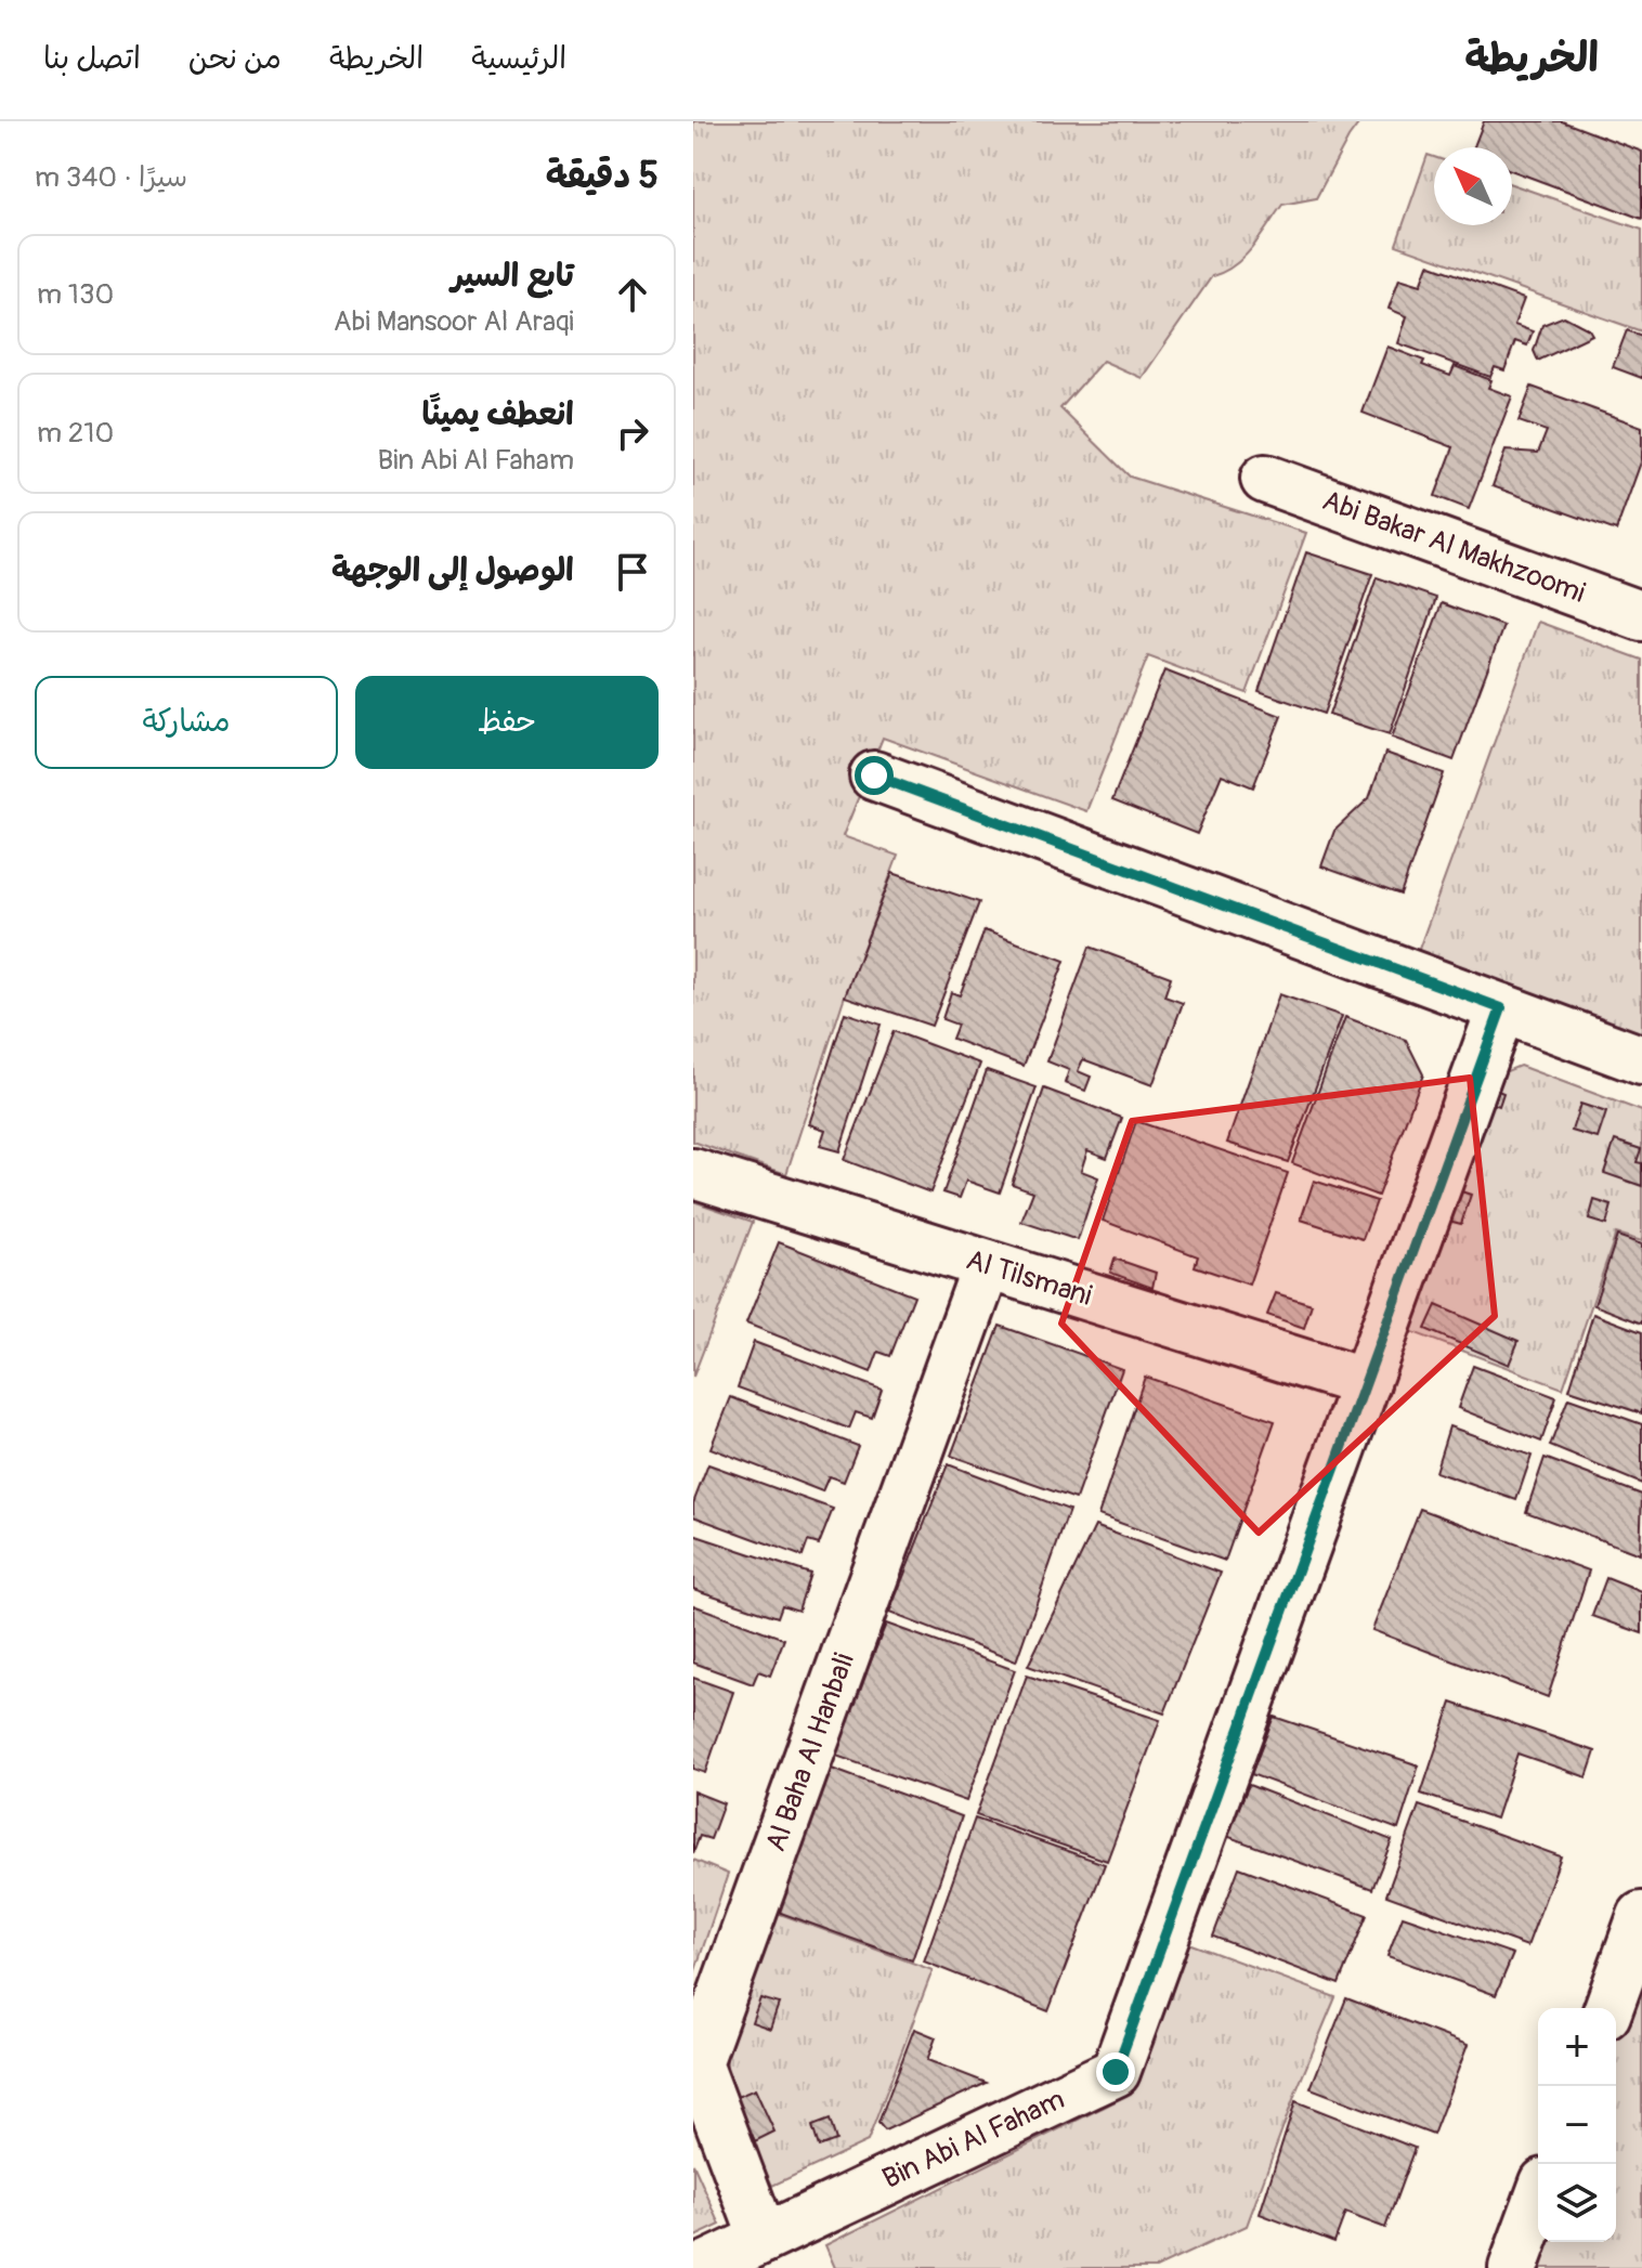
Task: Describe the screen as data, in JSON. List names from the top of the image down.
{
  "streets": {
    "street": [
      "Abi Bakar Al Makhzoomi",
      "Al Tilsmani",
      "Al Baha Al Hanbali",
      "Bin Abi Al Faham"
    ]
  },
  "crossings": [
    ["Al Tilsmani", "Al Baha Al Hanbali"],
    ["Al Tilsmani", "Bin Abi Al Faham"],
    ["Al Baha Al Hanbali", "Bin Abi Al Faham"]
  ],
  "north": "top left",
  "page": {
    "header": "الخريطة",
    "nav": [
      "الرئيسية",
      "الخريطة",
      "من نحن",
      "اتصل بنا"
    ],
    "heading": ["5 دقيقة", "سيرًا · 340 m"],
    "list": [
      ["تابع السير", "Abi Mansoor Al Araqi", "130 m"],
      ["انعطف يمينًا", "Bin Abi Al Faham", "210 m"],
      "الوصول إلى الوجهة"
    ],
    "buttons": ["حفظ", "مشاركة"],
    "map_buttons": ["+", "−"]
  }
}
